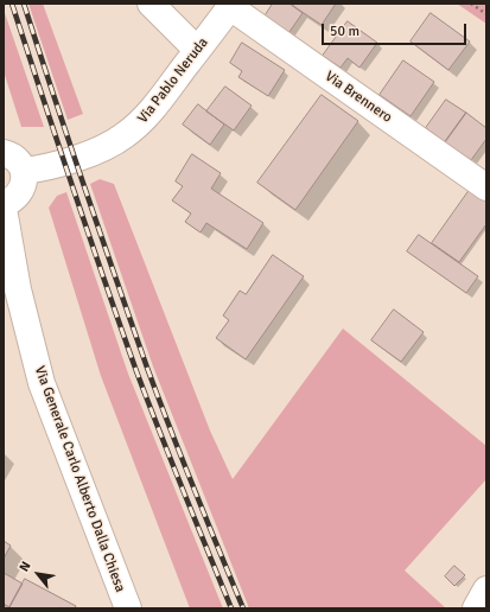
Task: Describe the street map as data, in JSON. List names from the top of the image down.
{
  "streets": {
    "street": ["Via Pablo Neruda", "Via Brennero", "Via Generale Carlo Alberto Dalla Chiesa"]
  },
  "crossings": [
    ["Via Pablo Neruda", "Via Brennero"]
  ],
  "scale_bar": "50 m",
  "north": "top left"
}
